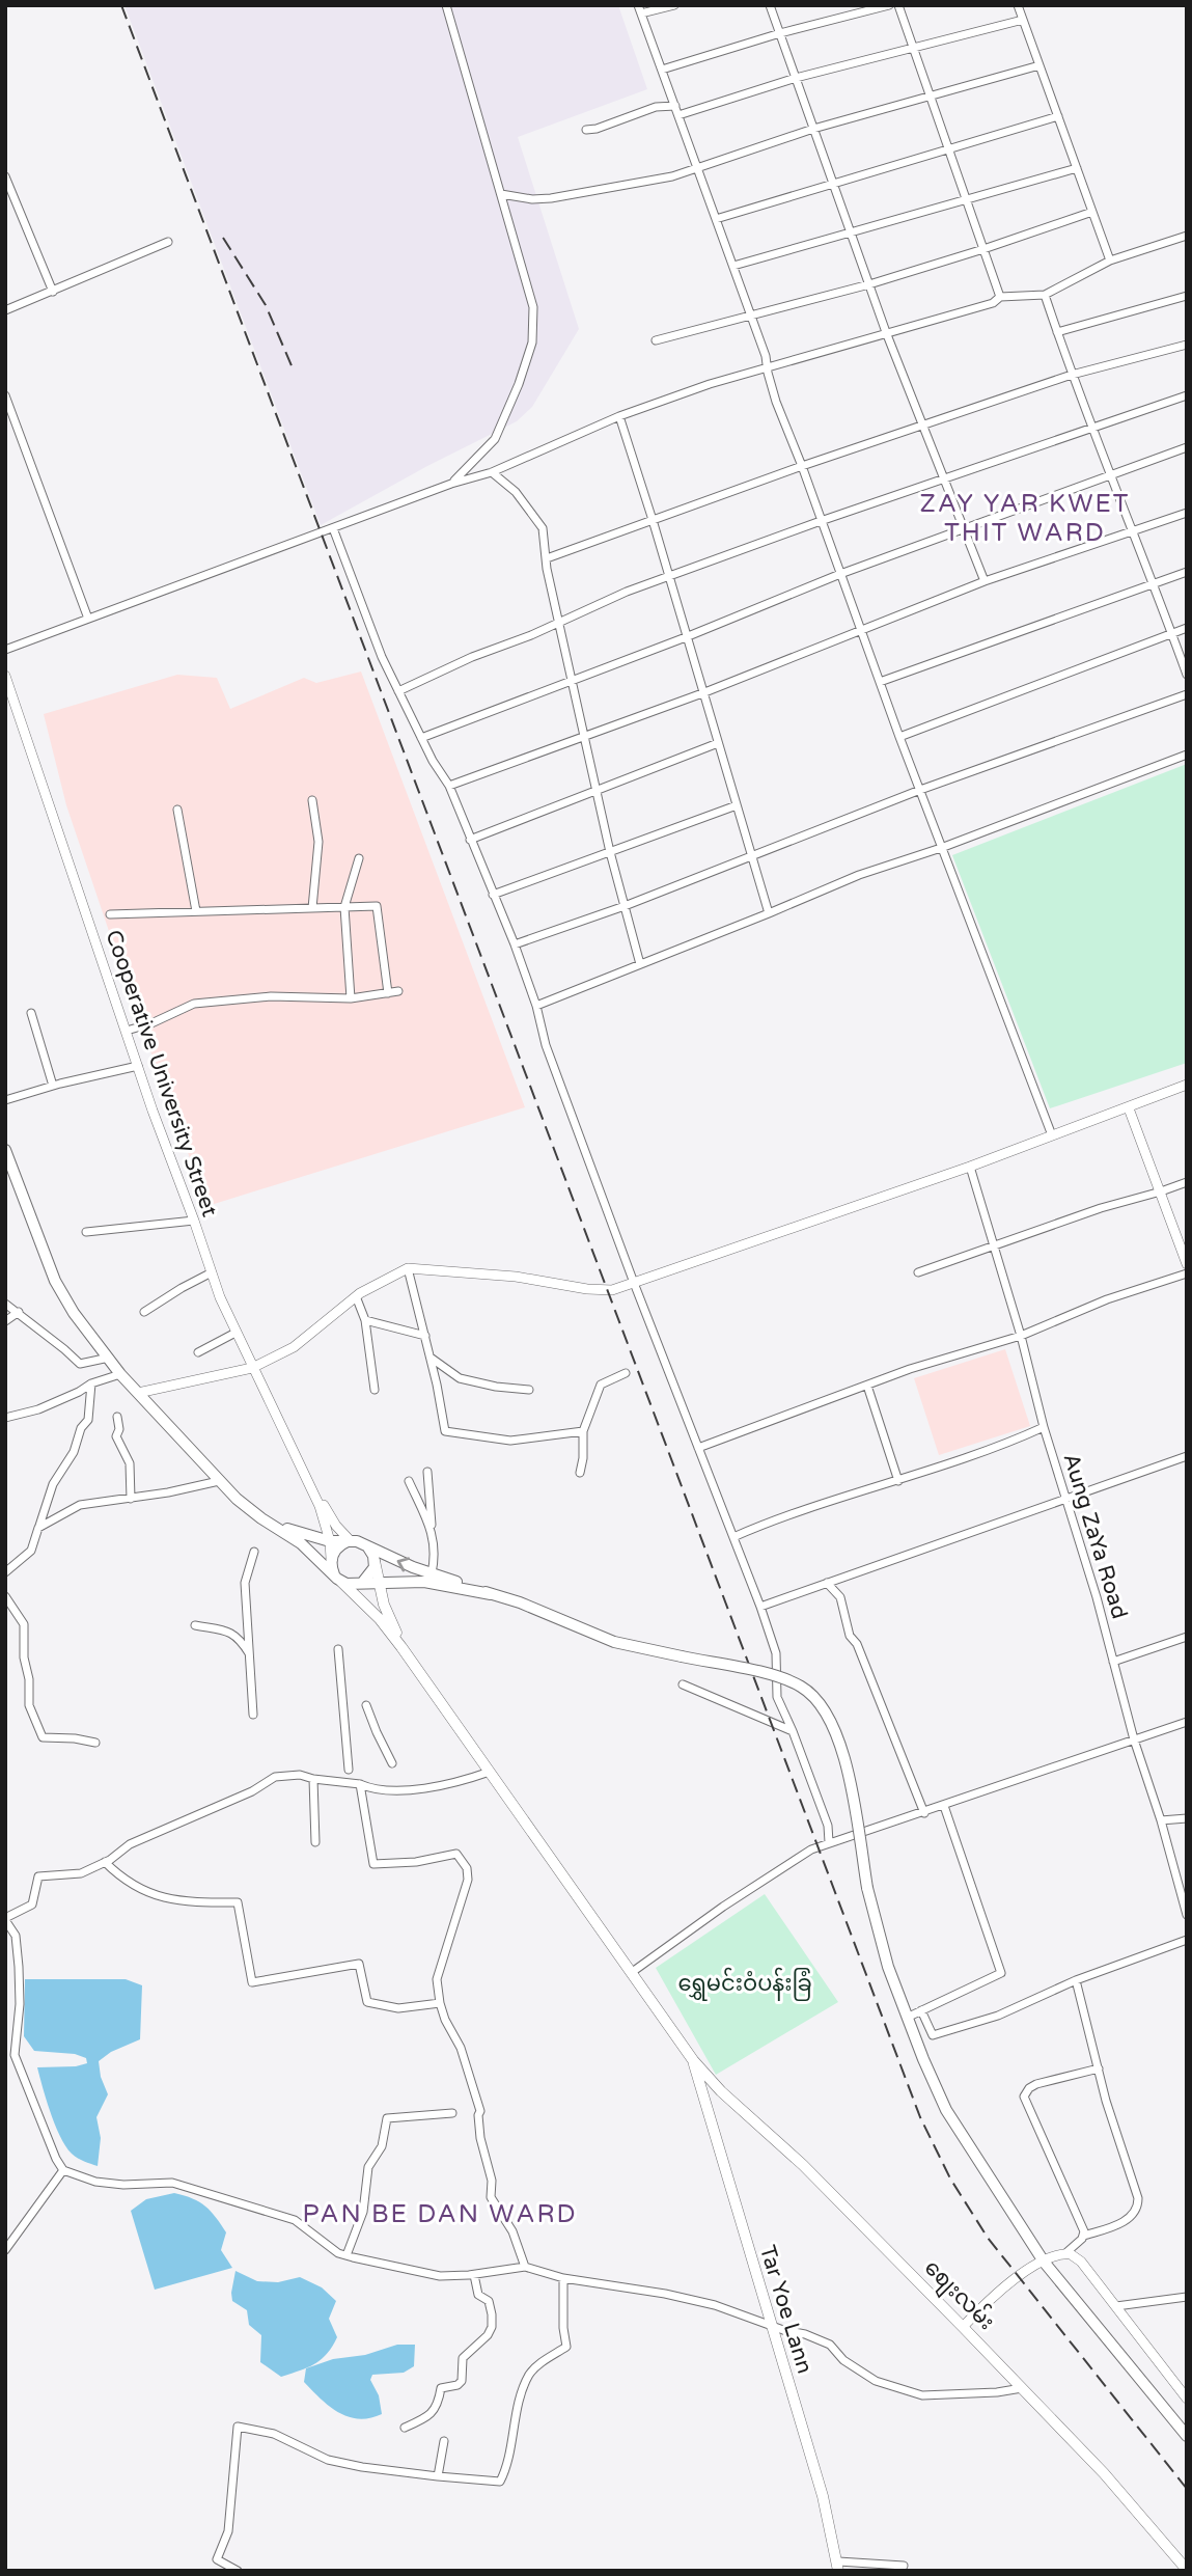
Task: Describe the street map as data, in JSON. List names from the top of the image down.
{
  "streets": {
    "main road": ["စျေးလမ်း", "Tar Yoe Lann"],
    "street": ["Cooperative University Street", "Aung ZaYa Road"]
  },
  "crossings": [
    ["စျေးလမ်း", "Tar Yoe Lann"]
  ],
  "districts": ["ZAY YAR KWET THIT WARD", "PAN BE DAN WARD"],
  "parks": ["ရွှေမင်းဝံပန်းခြံ"]
}
